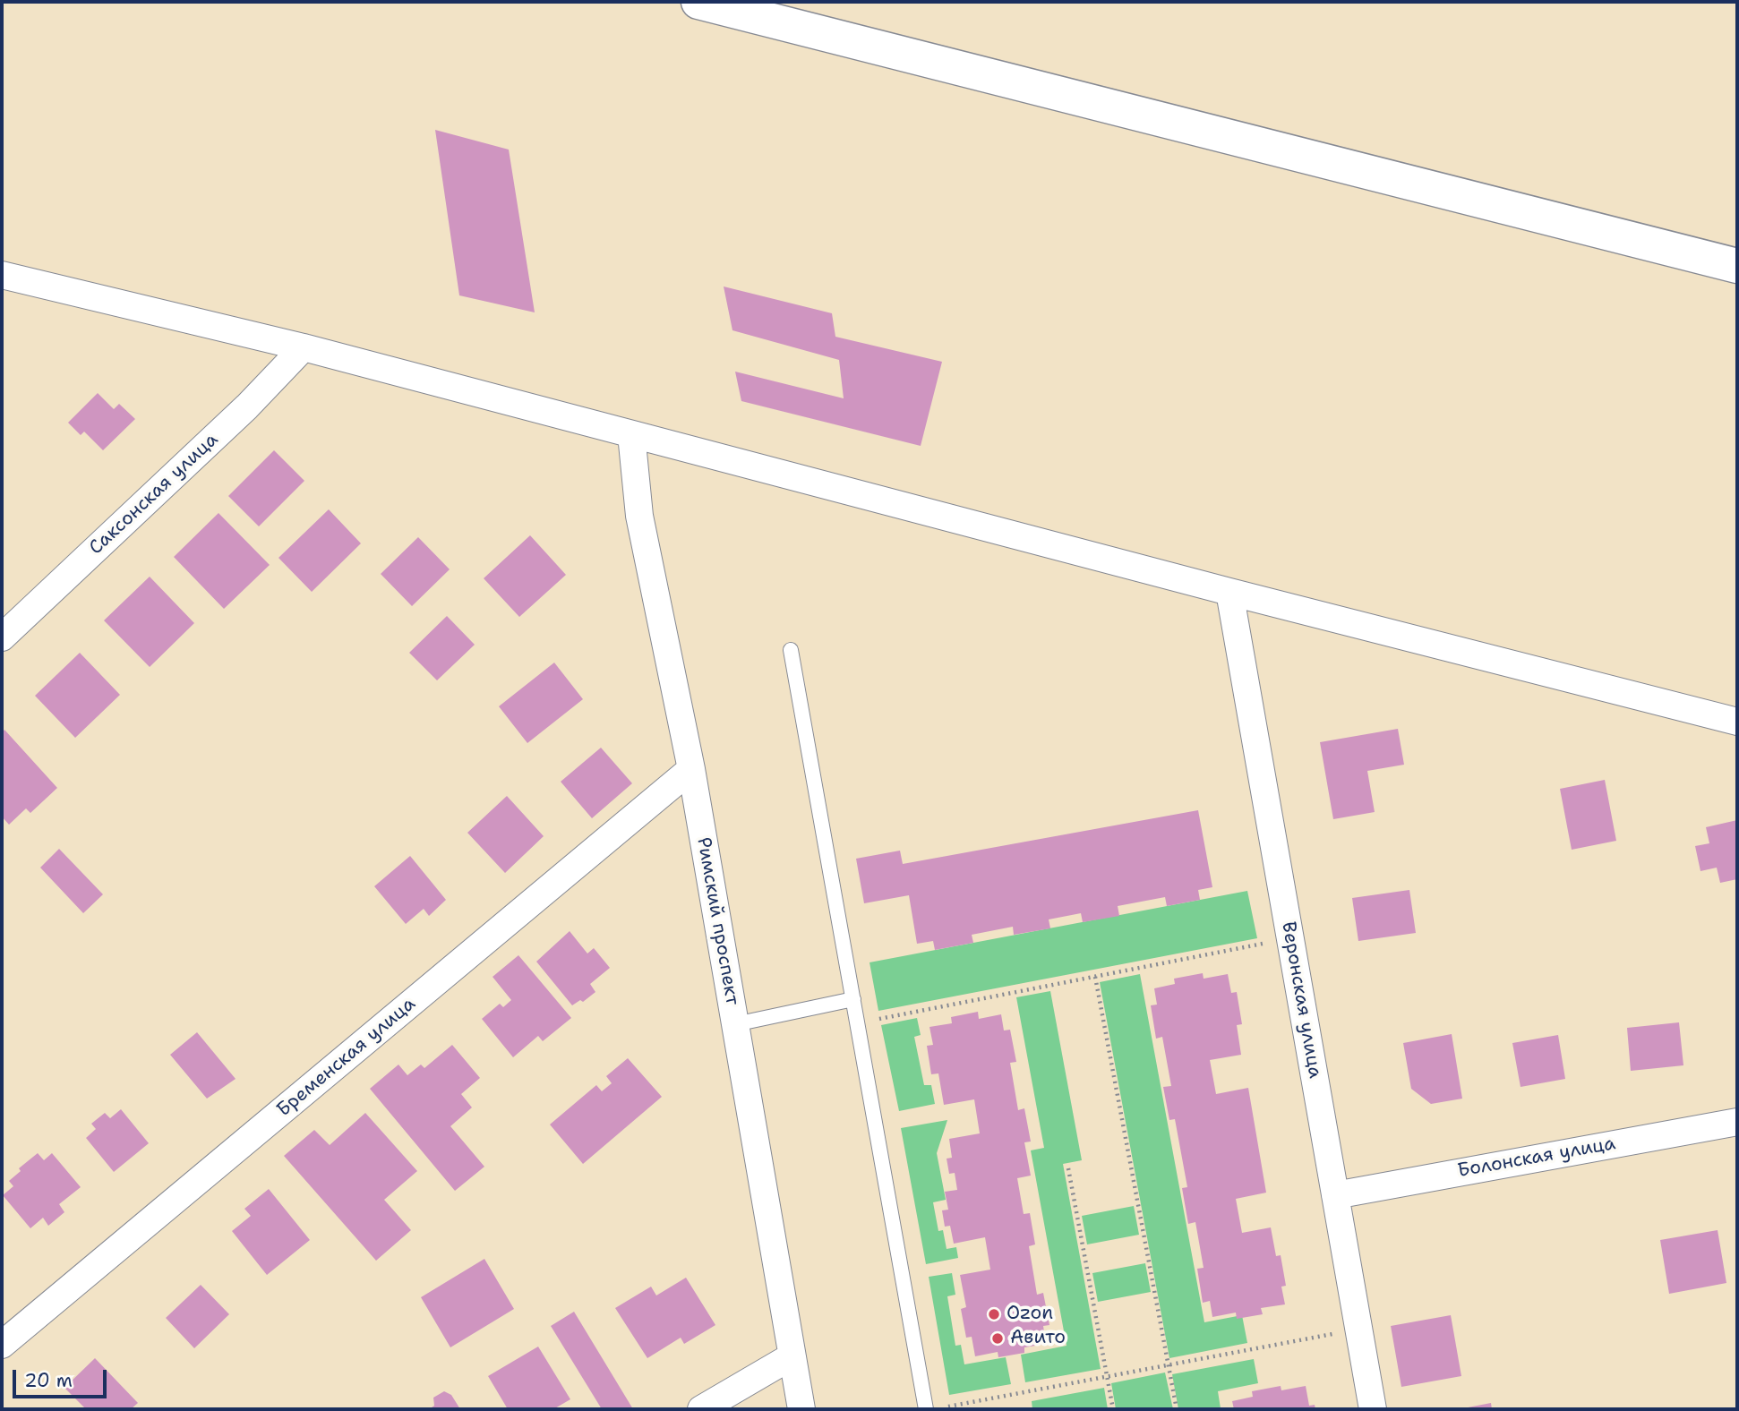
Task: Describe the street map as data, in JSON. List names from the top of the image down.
{
  "streets": {
    "street": [
      "Саксонская улица",
      "Римский проспект",
      "Веронская улица",
      "Бременская улица",
      "Болонская улица"
    ]
  },
  "crossings": [
    ["Римский проспект", "Бременская улица"],
    ["Веронская улица", "Болонская улица"]
  ],
  "places": ["Ozon", "Авито"],
  "scale_bar": "20 m"
}
